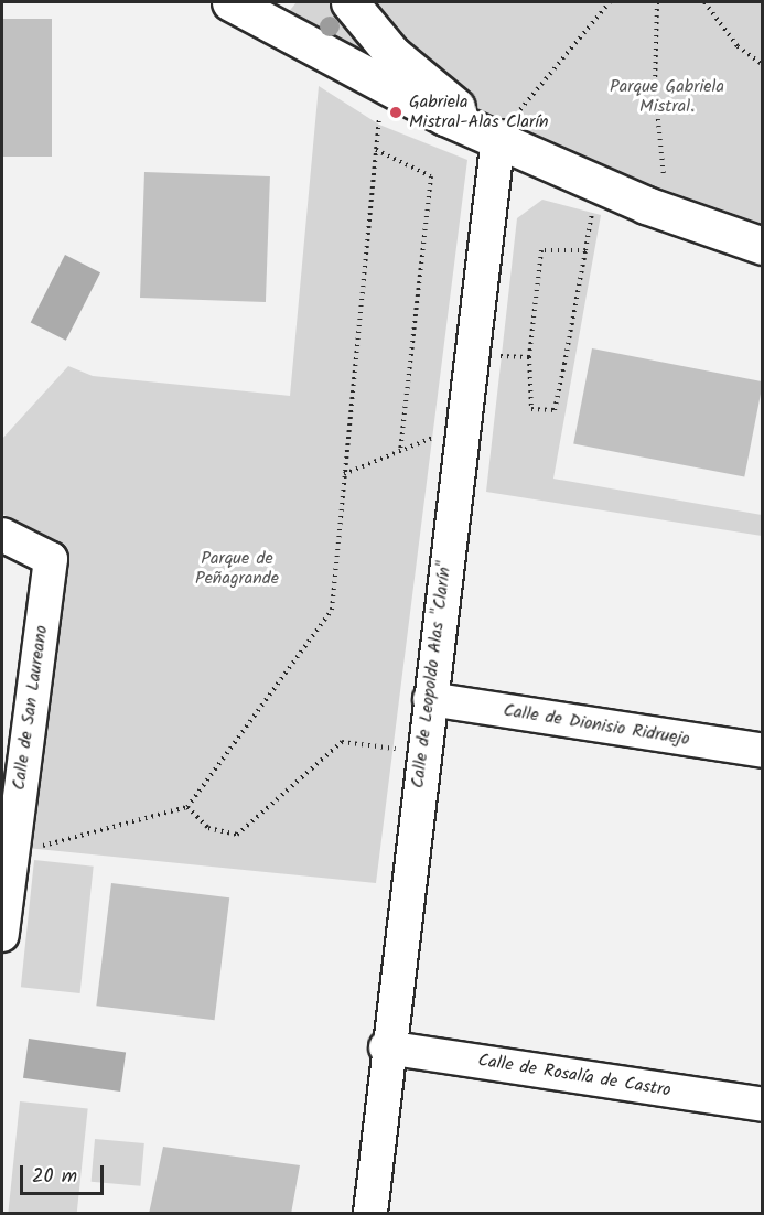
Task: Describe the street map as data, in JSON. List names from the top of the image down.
{
  "streets": {
    "street": [
      "Calle de Leopoldo Alas \"Clarín\"",
      "Calle de San Laureano",
      "Calle de Dionisio Ridruejo",
      "Calle de Rosalía de Castro"
    ]
  },
  "crossings": [
    ["Calle de Leopoldo Alas \"Clarín\"", "Calle de Dionisio Ridruejo"],
    ["Calle de Leopoldo Alas \"Clarín\"", "Calle de Rosalía de Castro"]
  ],
  "parks": ["Parque Gabriela Mistral.", "Parque de Peñagrande"],
  "places": ["Gabriela Mistral-Alas Clarín"],
  "scale_bar": "20 m"
}
